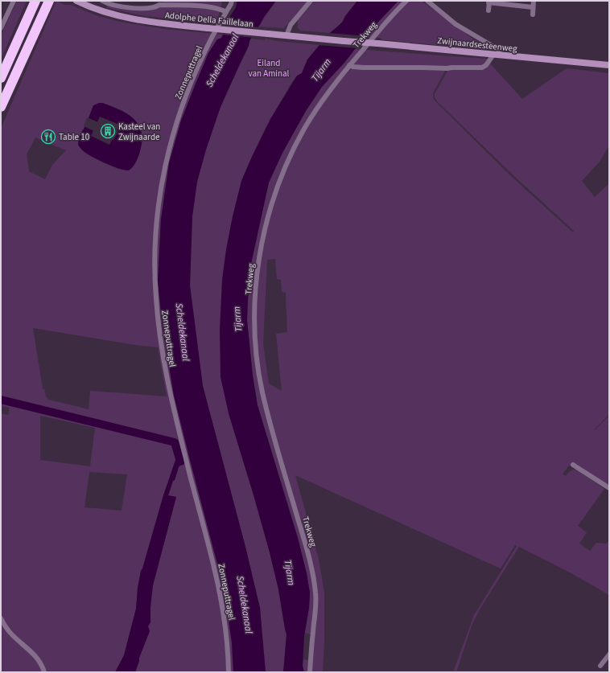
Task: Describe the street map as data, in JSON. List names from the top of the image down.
{
  "streets": {
    "main road": ["Adolphe Della Faillelaan", "Zwijnaardsesteenweg"],
    "street": ["Trekweg", "Zonneputtragel"]
  },
  "crossings": [
    ["Adolphe Della Faillelaan", "Zwijnaardsesteenweg"]
  ],
  "water": ["Scheldekanaal", "Tijarm"],
  "parks": ["Eiland van Aminal"],
  "places": {
    "building": ["Kasteel van Zwijnaarde"],
    "restaurant": ["Table 10"]
  }
}
